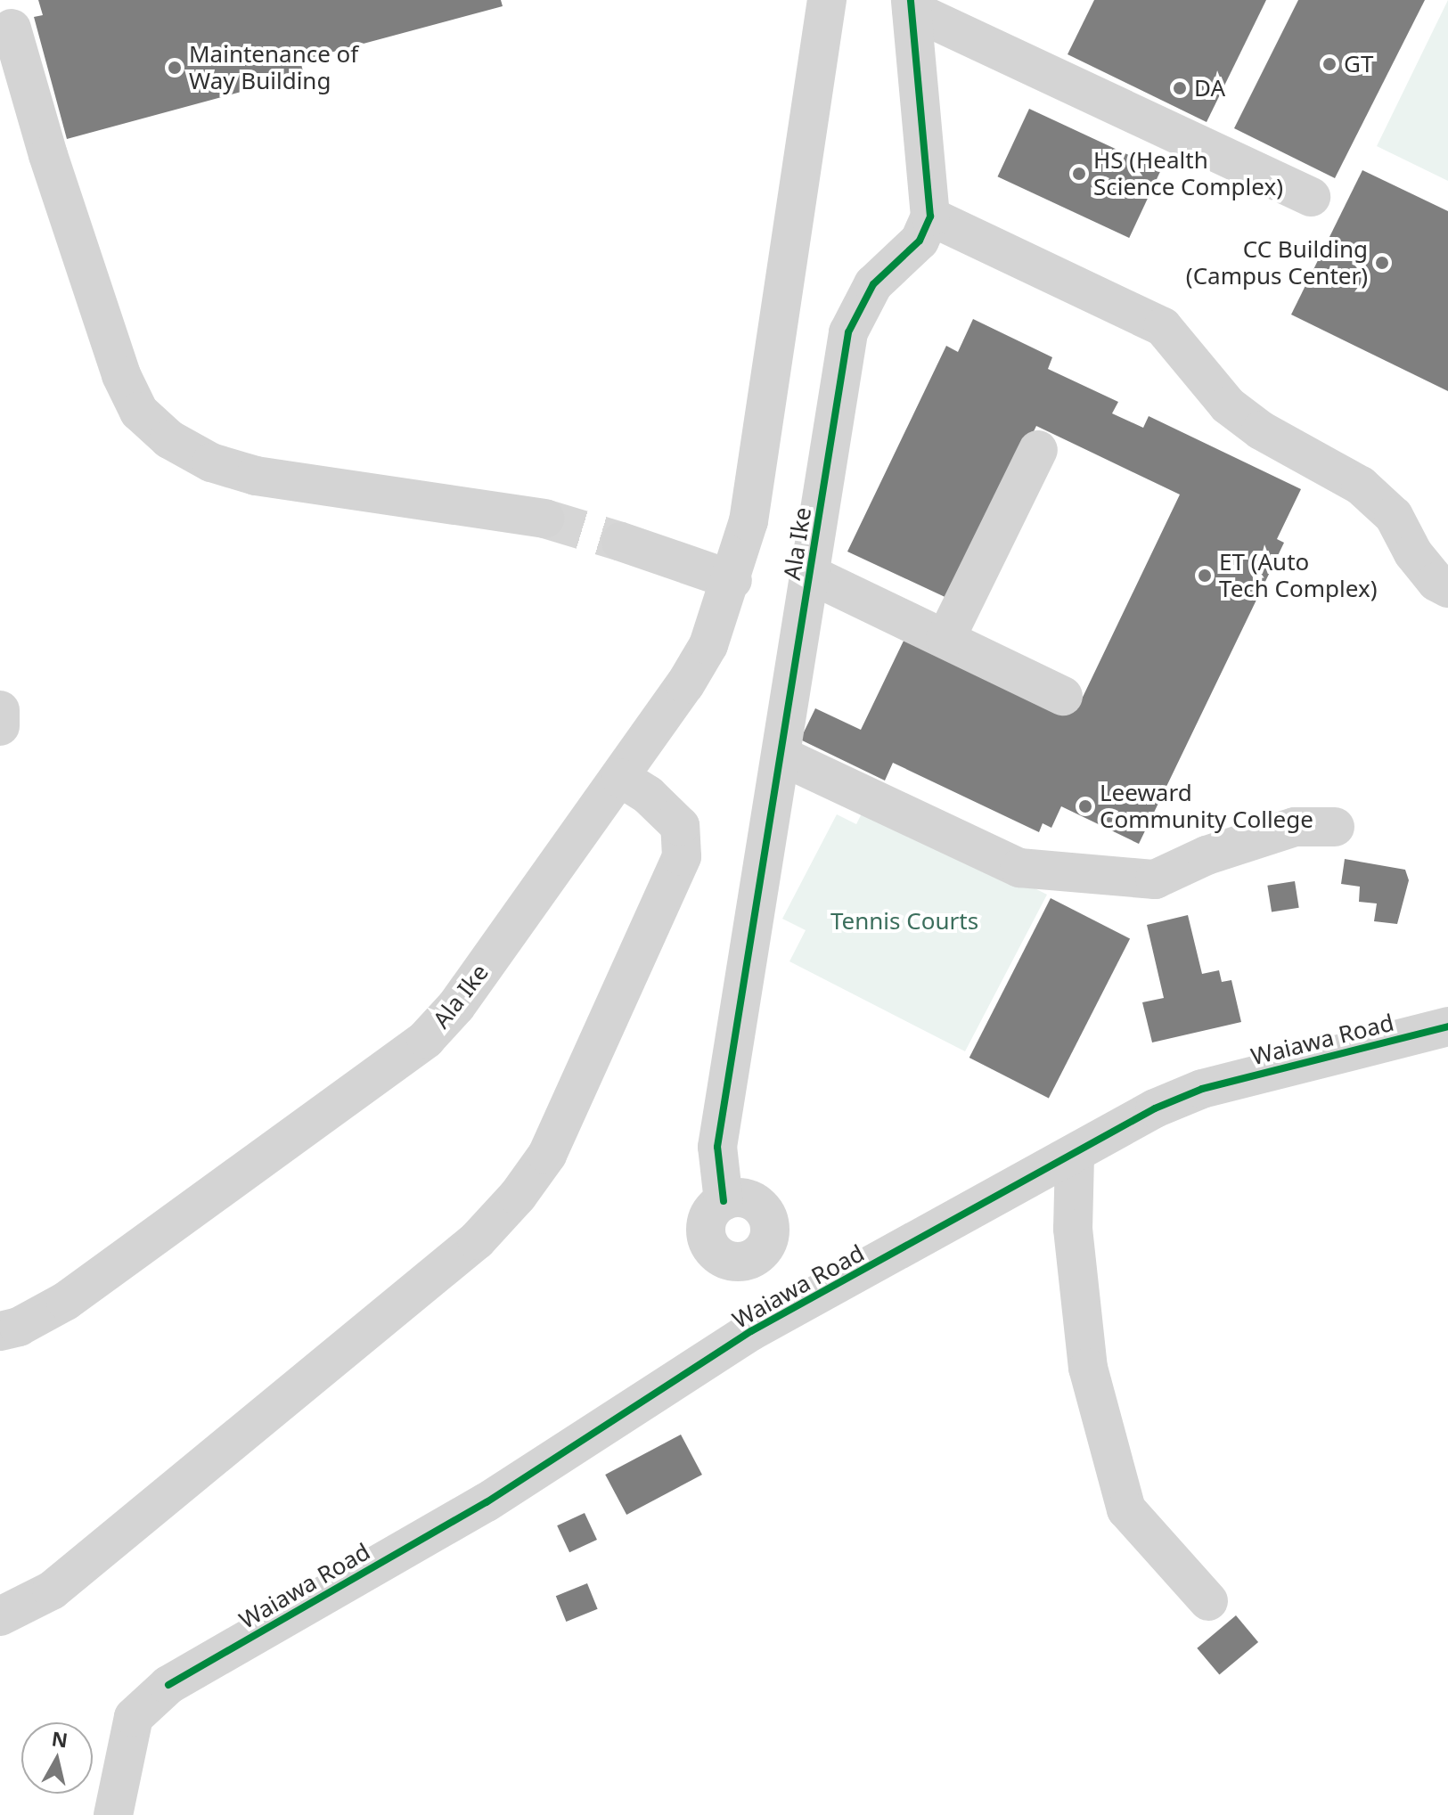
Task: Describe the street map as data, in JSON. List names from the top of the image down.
{
  "streets": {
    "street": ["Ala Ike", "Waiawa Road"]
  },
  "parks": ["Tennis Courts"],
  "places": [
    "GT",
    "Maintenance of Way Building",
    "DA",
    "HS (Health Science Complex)",
    "CC Building (Campus Center)",
    "ET (Auto Tech Complex)",
    "Leeward Community College"
  ],
  "north": "top"
}
